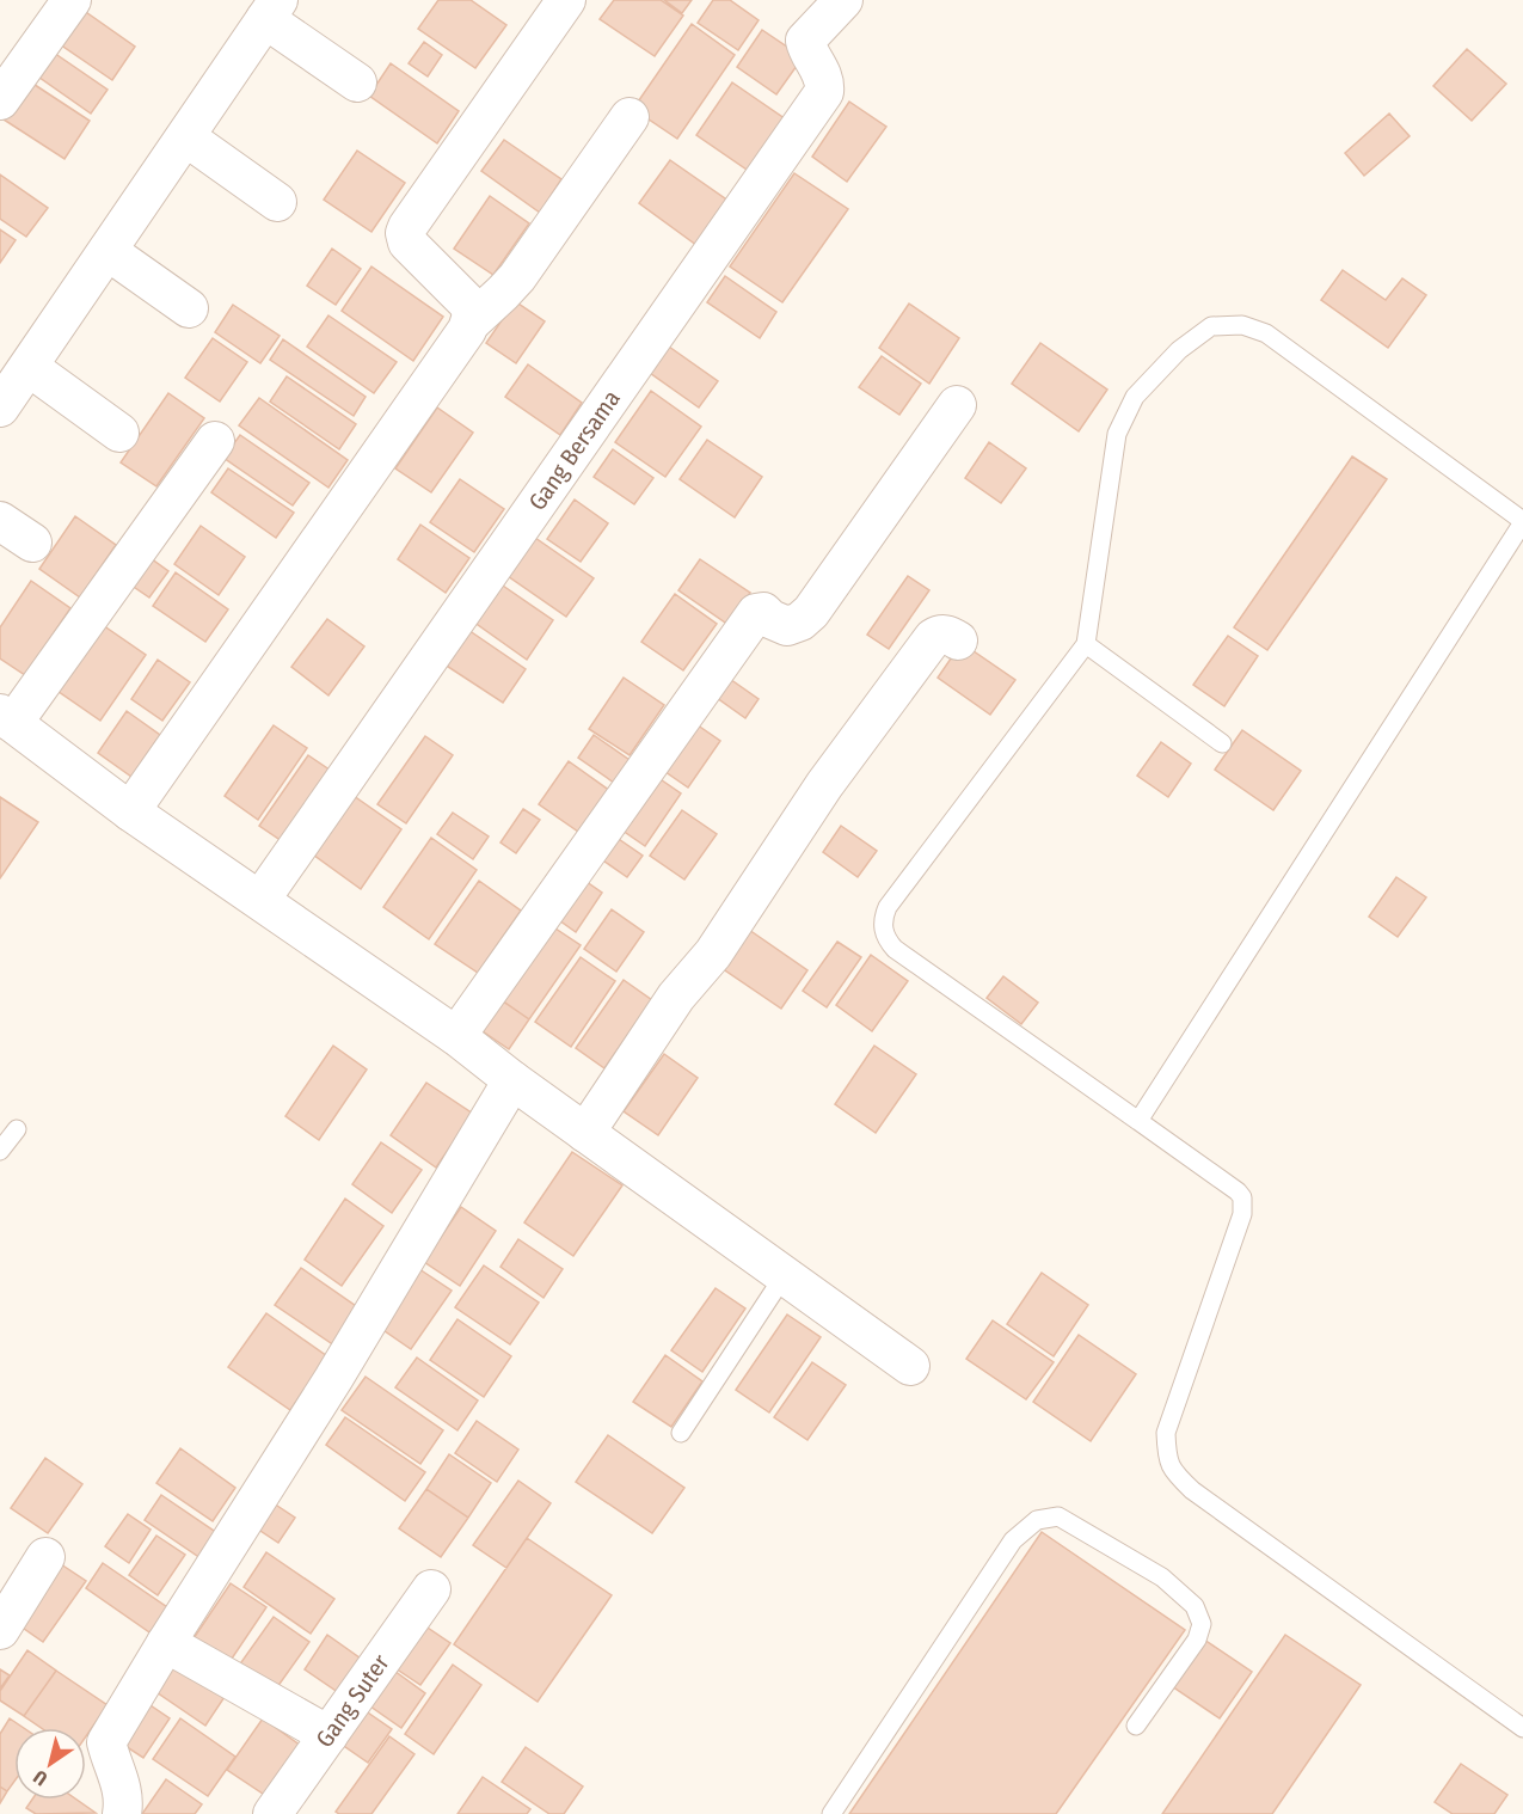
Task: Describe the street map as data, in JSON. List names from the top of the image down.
{
  "streets": {
    "street": ["Gang Bersama", "Gang Suter"]
  },
  "north": "bottom left"
}
